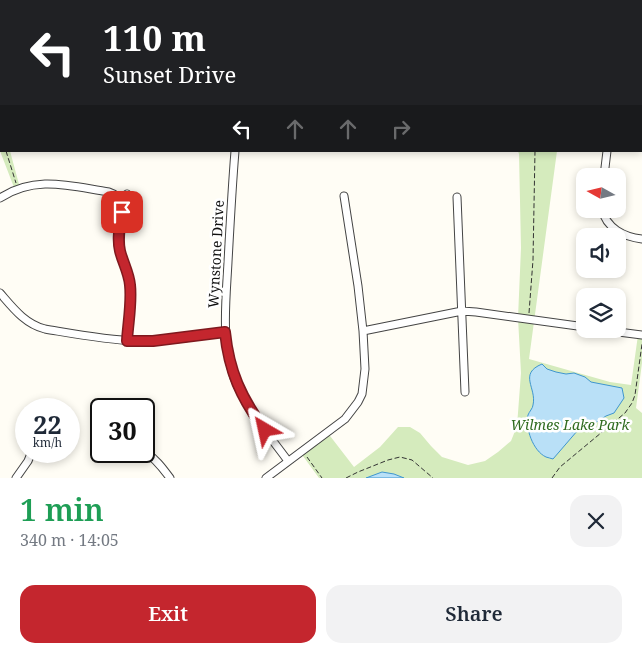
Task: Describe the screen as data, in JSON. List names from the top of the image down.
{
  "streets": {
    "street": ["Wynstone Drive"]
  },
  "parks": ["Wilmes Lake Park"],
  "north": "left",
  "page": {
    "turn": ["110 m", "Sunset Drive"],
    "speed": "22 km/h",
    "limit": "30",
    "heading": ["1 min", "340 m · 14:05"],
    "buttons": ["Exit", "Share"]
  }
}
